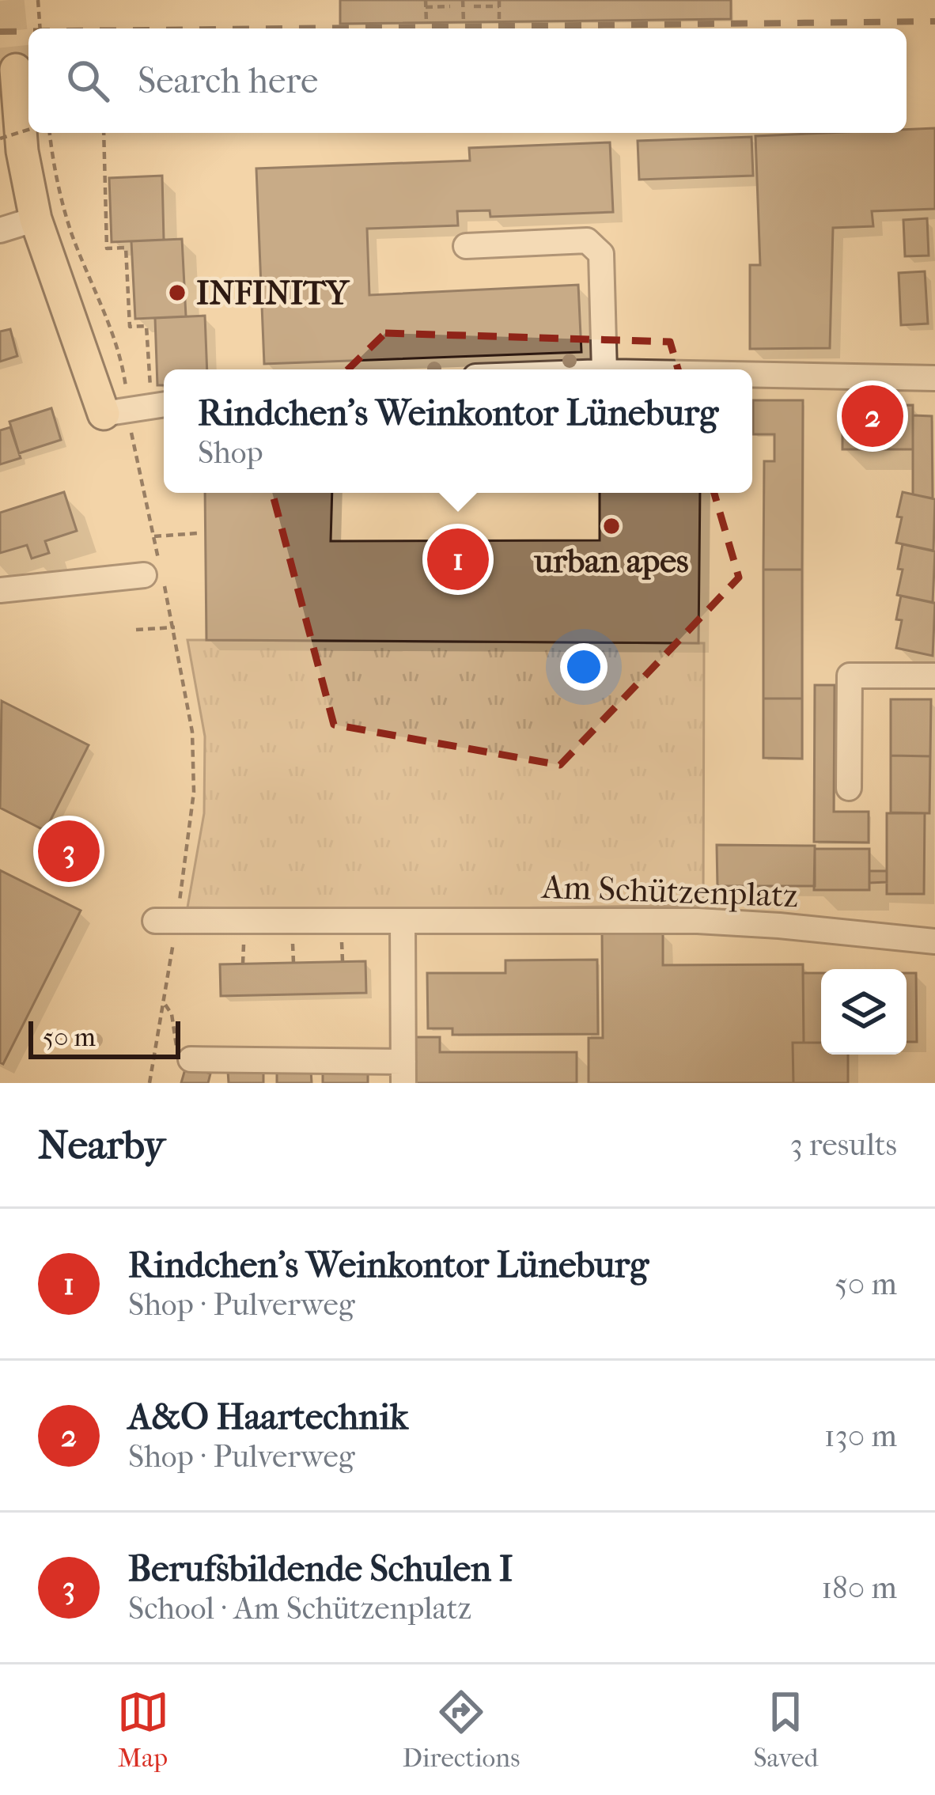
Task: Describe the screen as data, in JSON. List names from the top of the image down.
{
  "streets": {
    "street": ["Am Schützenplatz"]
  },
  "places": ["INFINITY", "urban apes"],
  "scale_bar": "50 m",
  "page": {
    "search": "Search here",
    "popup": ["Rindchen's Weinkontor Lüneburg", "Shop"],
    "pins": ["2", "1", "3"],
    "scale": "50 m",
    "heading": ["Nearby", "3 results"],
    "list": [
      {
        "mark": "1",
        "name": "Rindchen's Weinkontor Lüneburg",
        "note": "Shop · Pulverweg",
        "value": "50 m"
      },
      {
        "mark": "2",
        "name": "A&O Haartechnik",
        "note": "Shop · Pulverweg",
        "value": "130 m"
      },
      {
        "mark": "3",
        "name": "Berufsbildende Schulen I",
        "note": "School · Am Schützenplatz",
        "value": "180 m"
      }
    ],
    "nav": ["Map", "Directions", "Saved"]
  }
}
